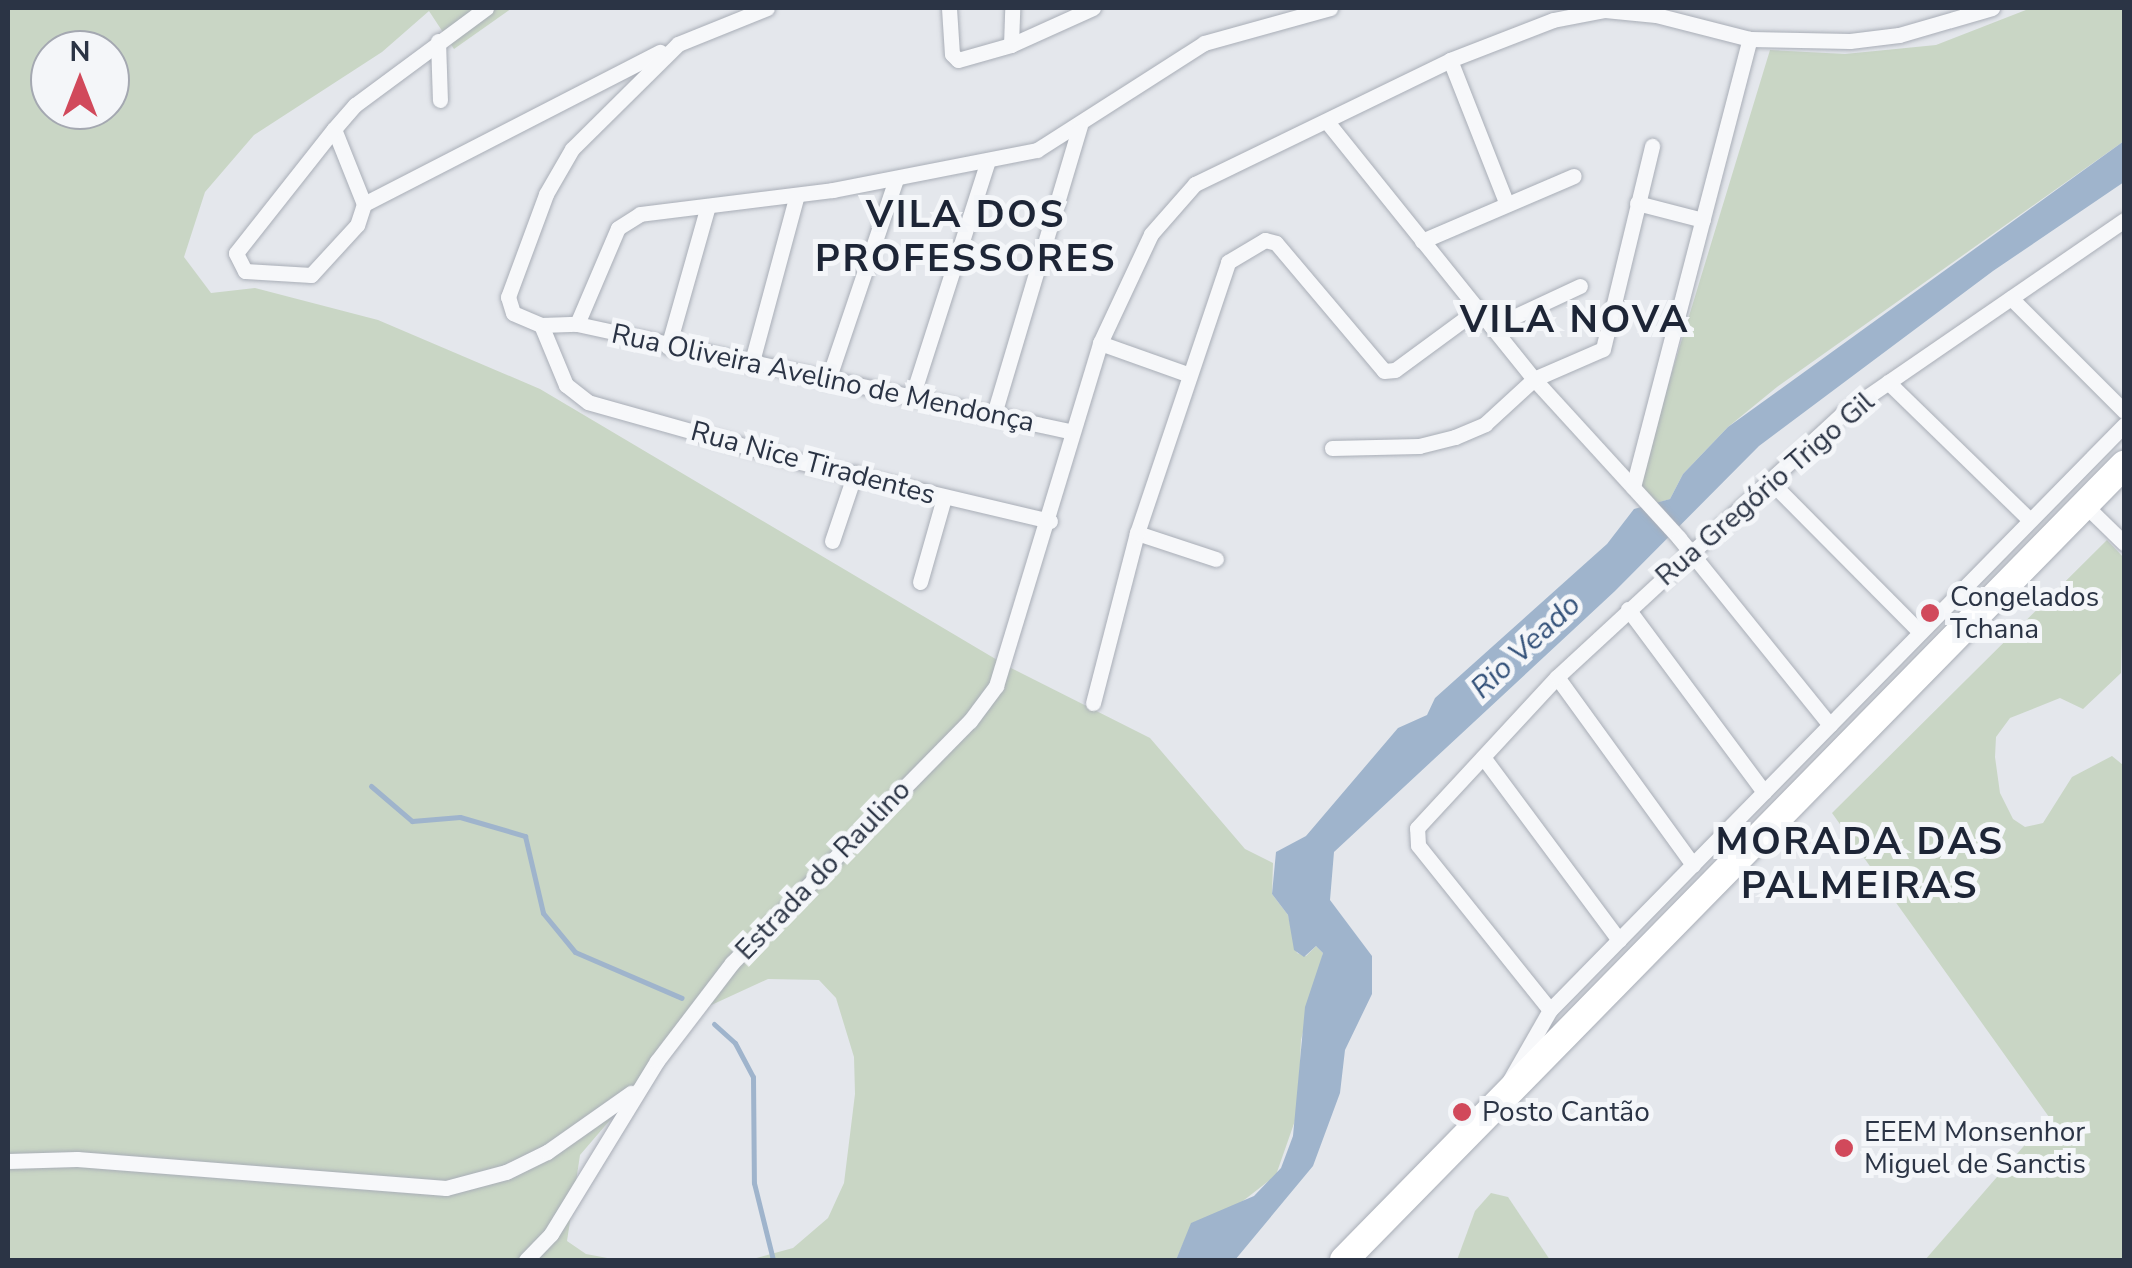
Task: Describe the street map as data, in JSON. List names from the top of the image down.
{
  "streets": {
    "street": [
      "Rua Oliveira Avelino de Mendonça",
      "Rua Nice Tiradentes",
      "Rua Gregório Trigo Gil",
      "Estrada do Raulino"
    ]
  },
  "crossings": [
    ["Rua Oliveira Avelino de Mendonça", "Rua Nice Tiradentes"],
    ["Rua Nice Tiradentes", "Estrada do Raulino"]
  ],
  "districts": ["VILA DOS PROFESSORES", "VILA NOVA", "MORADA DAS PALMEIRAS"],
  "water": ["Rio Veado"],
  "places": ["Congelados Tchana", "Posto Cantão", "EEEM Monsenhor Miguel de Sanctis"],
  "north": "top"
}
